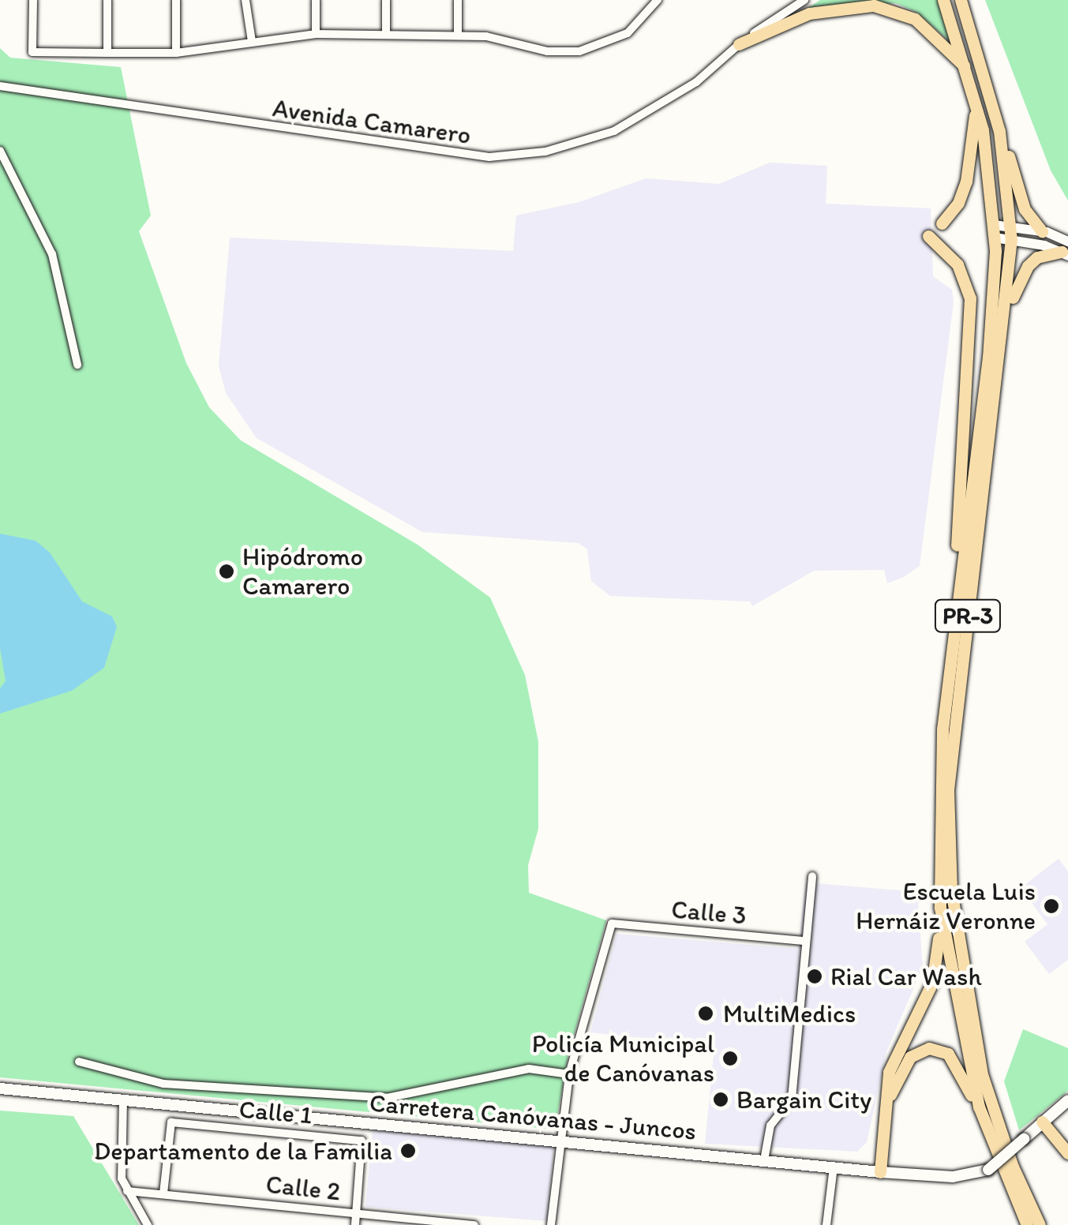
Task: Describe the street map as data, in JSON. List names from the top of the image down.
{
  "streets": {
    "main road": ["PR-3", "Carretera Canóvanas - Juncos"],
    "street": [
      "Avenida Camarero",
      "Calle 3",
      "Calle 1",
      "Calle 2"
    ]
  },
  "crossings": [
    ["Calle 1", "Calle 2"]
  ],
  "places": [
    "Hipódromo Camarero",
    "Escuela Luis Hernáiz Veronne",
    "Rial Car Wash",
    "MultiMedics",
    "Policía Municipal de Canóvanas",
    "Bargain City",
    "Departamento de la Familia"
  ]
}
